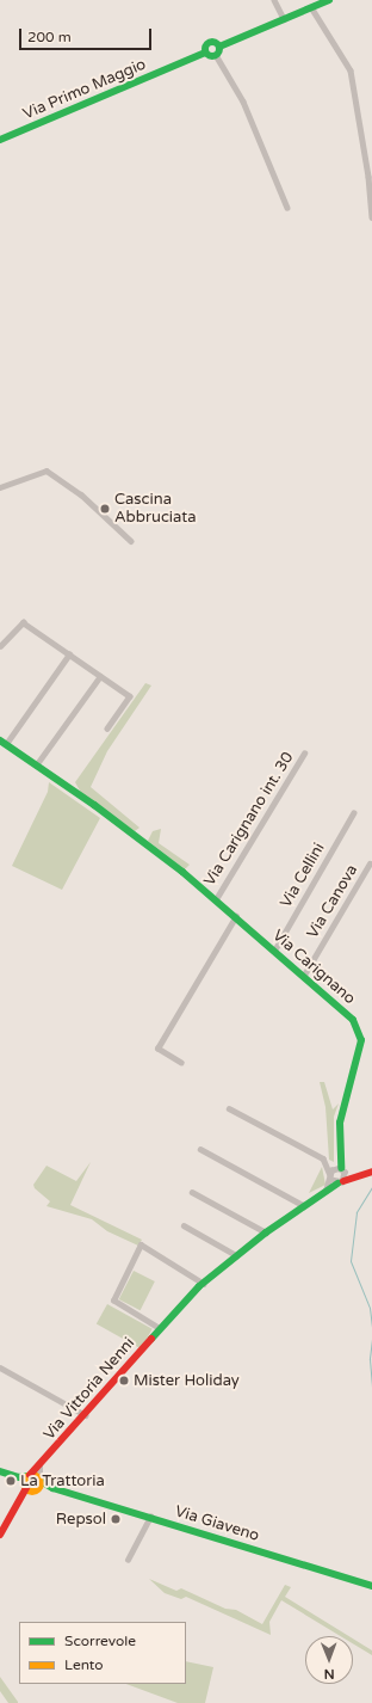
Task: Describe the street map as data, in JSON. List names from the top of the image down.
{
  "streets": {
    "street": [
      "Via Primo Maggio",
      "Via Carignano int. 30",
      "Via Cellini",
      "Via Canova",
      "Via Carignano",
      "Via Vittoria Nenni",
      "Via Giaveno"
    ]
  },
  "crossings": [
    ["Via Carignano int. 30", "Via Carignano"],
    ["Via Cellini", "Via Carignano"],
    ["Via Canova", "Via Carignano"],
    ["Via Vittoria Nenni", "Via Giaveno"]
  ],
  "places": [
    "Cascina Abbruciata",
    "Mister Holiday",
    "La Trattoria",
    "Repsol"
  ],
  "legend": ["Scorrevole", "Lento"],
  "scale_bar": "200 m",
  "north": "bottom"
}
